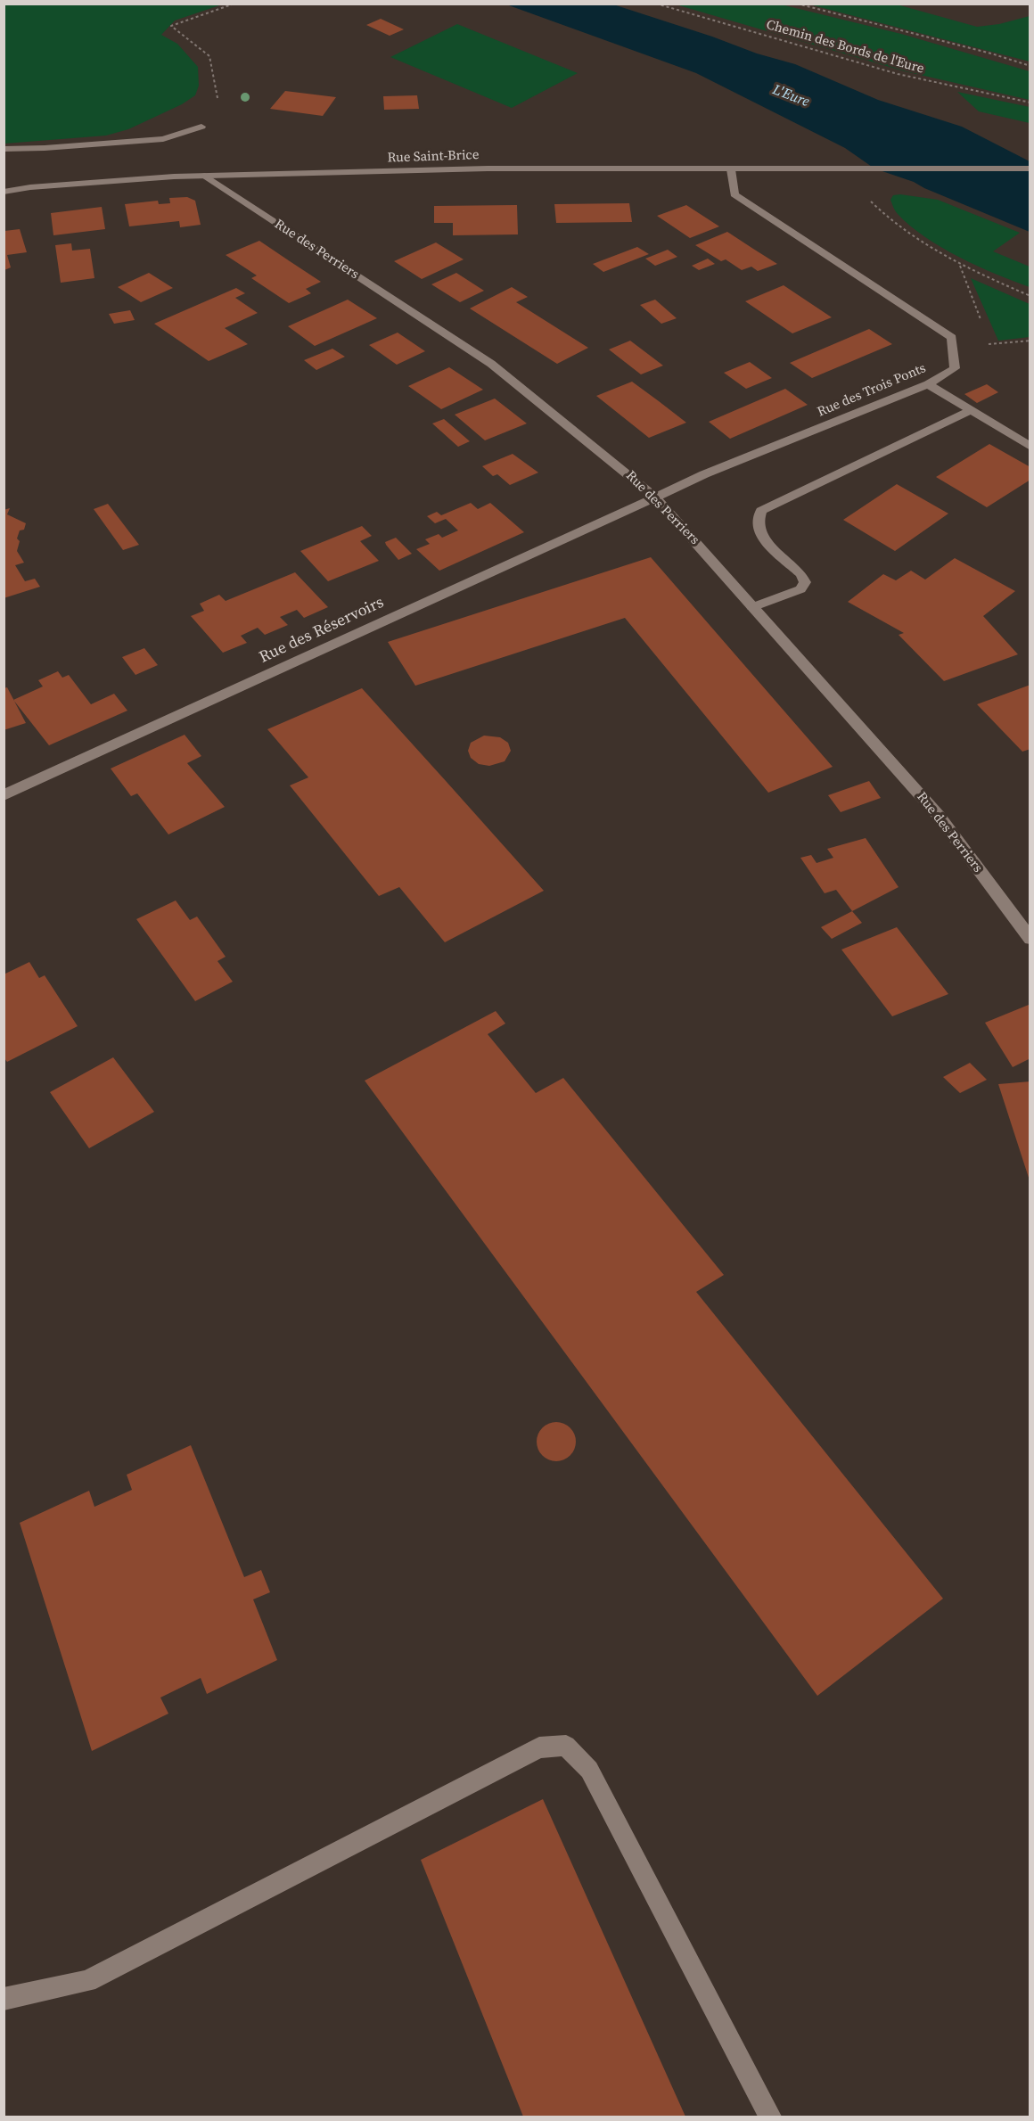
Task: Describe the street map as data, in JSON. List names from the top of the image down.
{
  "streets": {
    "street": [
      "Rue Saint-Brice",
      "Rue des Perriers",
      "Rue des Trois Ponts",
      "Rue des Réservoirs"
    ],
    "path": ["Chemin des Bords de l'Eure"]
  },
  "crossings": [
    ["Rue Saint-Brice", "Rue des Perriers"],
    ["Rue des Perriers", "Rue des Trois Ponts"],
    ["Rue des Perriers", "Rue des Réservoirs"],
    ["Rue des Trois Ponts", "Rue des Réservoirs"]
  ],
  "water": ["L'Eure"]
}
